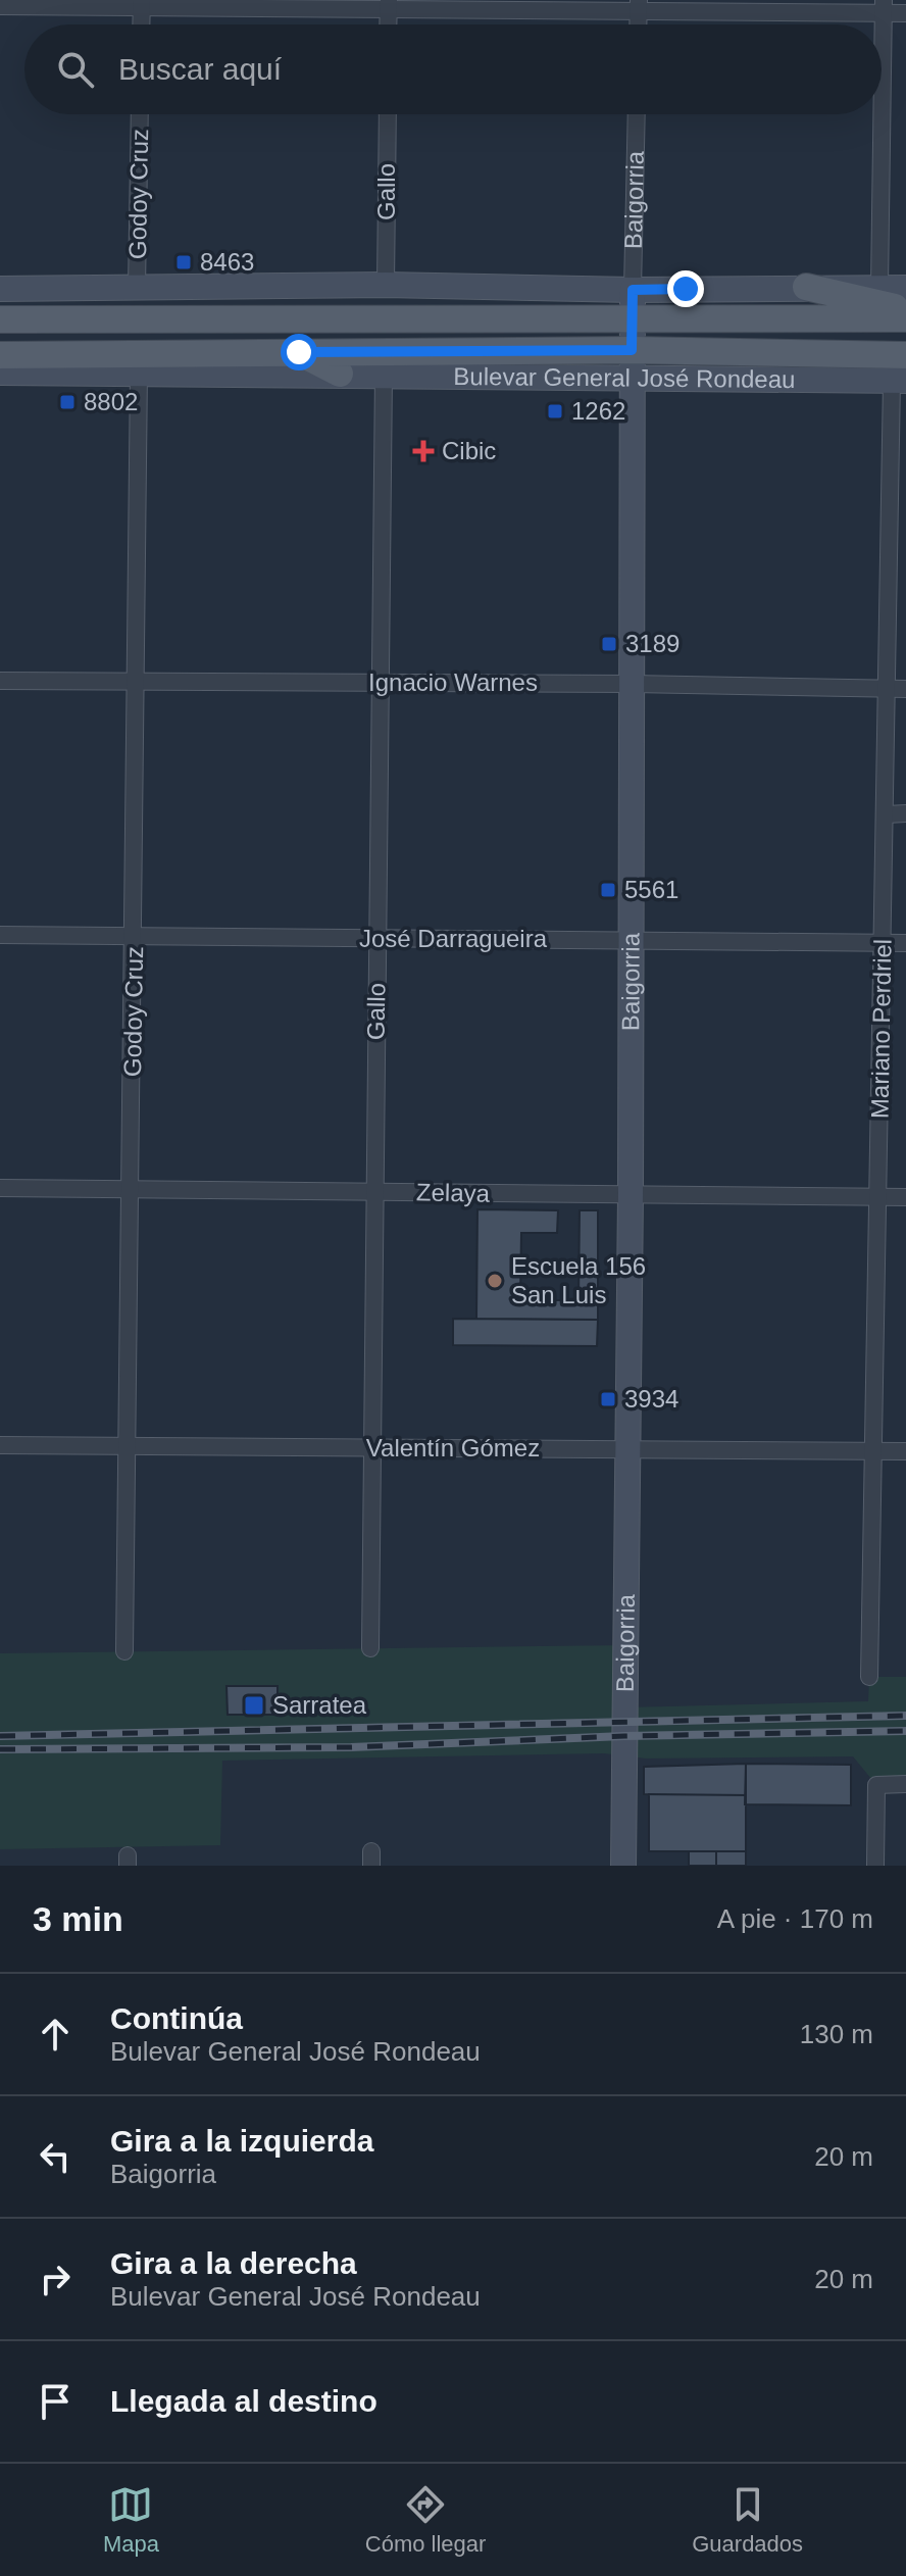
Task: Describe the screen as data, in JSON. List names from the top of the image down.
{
  "streets": {
    "main road": ["Baigorria", "Bulevar General José Rondeau"],
    "street": [
      "Gallo",
      "Godoy Cruz",
      "Ignacio Warnes",
      "José Darragueira",
      "Mariano Perdriel",
      "Zelaya",
      "Valentín Gómez"
    ]
  },
  "crossings": [
    ["Gallo", "Bulevar General José Rondeau"],
    ["Gallo", "Ignacio Warnes"],
    ["Gallo", "José Darragueira"],
    ["Gallo", "Zelaya"],
    ["Gallo", "Valentín Gómez"],
    ["Godoy Cruz", "Bulevar General José Rondeau"],
    ["Godoy Cruz", "Ignacio Warnes"],
    ["Godoy Cruz", "José Darragueira"],
    ["Godoy Cruz", "Zelaya"],
    ["Godoy Cruz", "Valentín Gómez"],
    ["Baigorria", "Bulevar General José Rondeau"],
    ["Baigorria", "Ignacio Warnes"],
    ["Baigorria", "José Darragueira"],
    ["Baigorria", "Zelaya"],
    ["Baigorria", "Valentín Gómez"],
    ["Bulevar General José Rondeau", "Mariano Perdriel"],
    ["Ignacio Warnes", "Mariano Perdriel"],
    ["José Darragueira", "Mariano Perdriel"],
    ["Mariano Perdriel", "Zelaya"],
    ["Mariano Perdriel", "Valentín Gómez"]
  ],
  "places": {
    "transit": [
      "8463",
      "8802",
      "1262",
      "3189",
      "5561",
      "3934",
      "Sarratea"
    ],
    "health": ["Cibic"],
    "other": ["Escuela 156 San Luis"]
  },
  "page": {
    "search": "Buscar aquí",
    "heading": ["3 min", "A pie · 170 m"],
    "list": [
      ["Continúa", "Bulevar General José Rondeau", "130 m"],
      ["Gira a la izquierda", "Baigorria", "20 m"],
      ["Gira a la derecha", "Bulevar General José Rondeau", "20 m"],
      "Llegada al destino"
    ],
    "nav": ["Mapa", "Cómo llegar", "Guardados"]
  }
}
